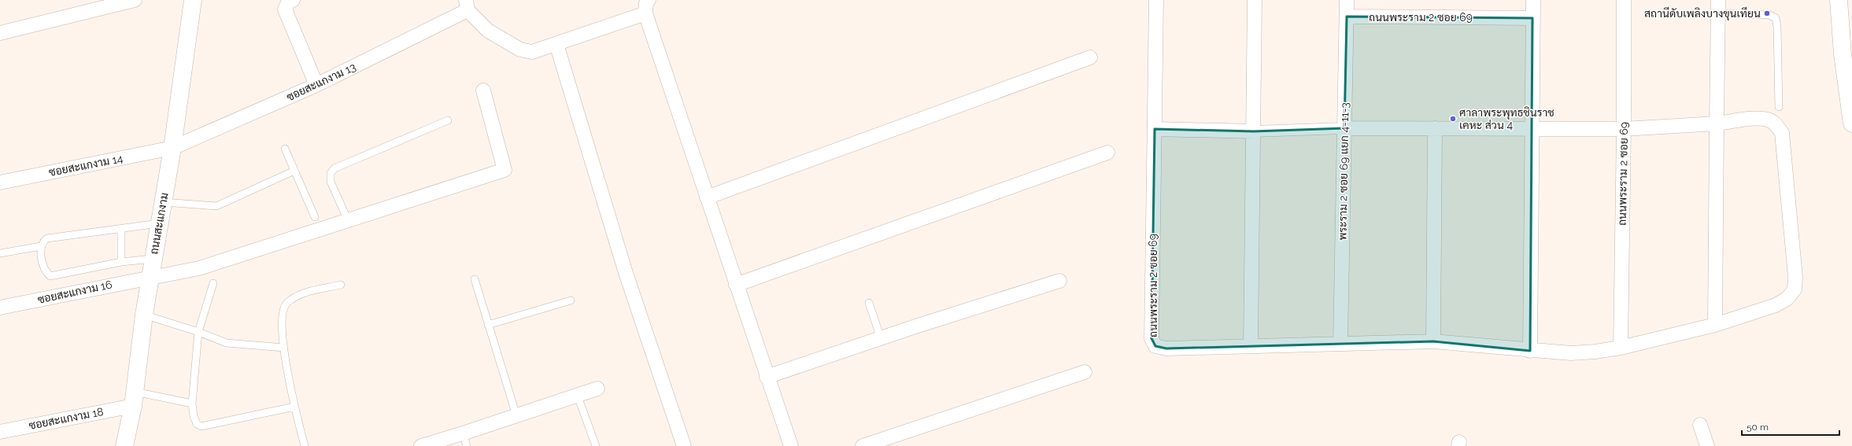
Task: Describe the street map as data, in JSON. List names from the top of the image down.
{
  "streets": {
    "street": [
      "ถนนพระราม 2 ซอย 69",
      "ซอยสะแกงาม 13",
      "ซอยสะแกงาม 14",
      "พระราม 2 ซอย 69 แยก 4-11-3",
      "ถนนสะแกงาม",
      "ซอยสะแกงาม 16",
      "ซอยสะแกงาม 18"
    ]
  },
  "crossings": [
    ["ถนนพระราม 2 ซอย 69", "พระราม 2 ซอย 69 แยก 4-11-3"],
    ["ซอยสะแกงาม 13", "ซอยสะแกงาม 14"],
    ["ซอยสะแกงาม 13", "ถนนสะแกงาม"],
    ["ซอยสะแกงาม 14", "ถนนสะแกงาม"],
    ["ถนนสะแกงาม", "ซอยสะแกงาม 16"],
    ["ถนนสะแกงาม", "ซอยสะแกงาม 18"]
  ],
  "places": ["สถานีดับเพลิงบางขุนเทียน", "ศาลาพระพุทธชินราช เคหะ ส่วน 4"],
  "scale_bar": "50 m"
}
